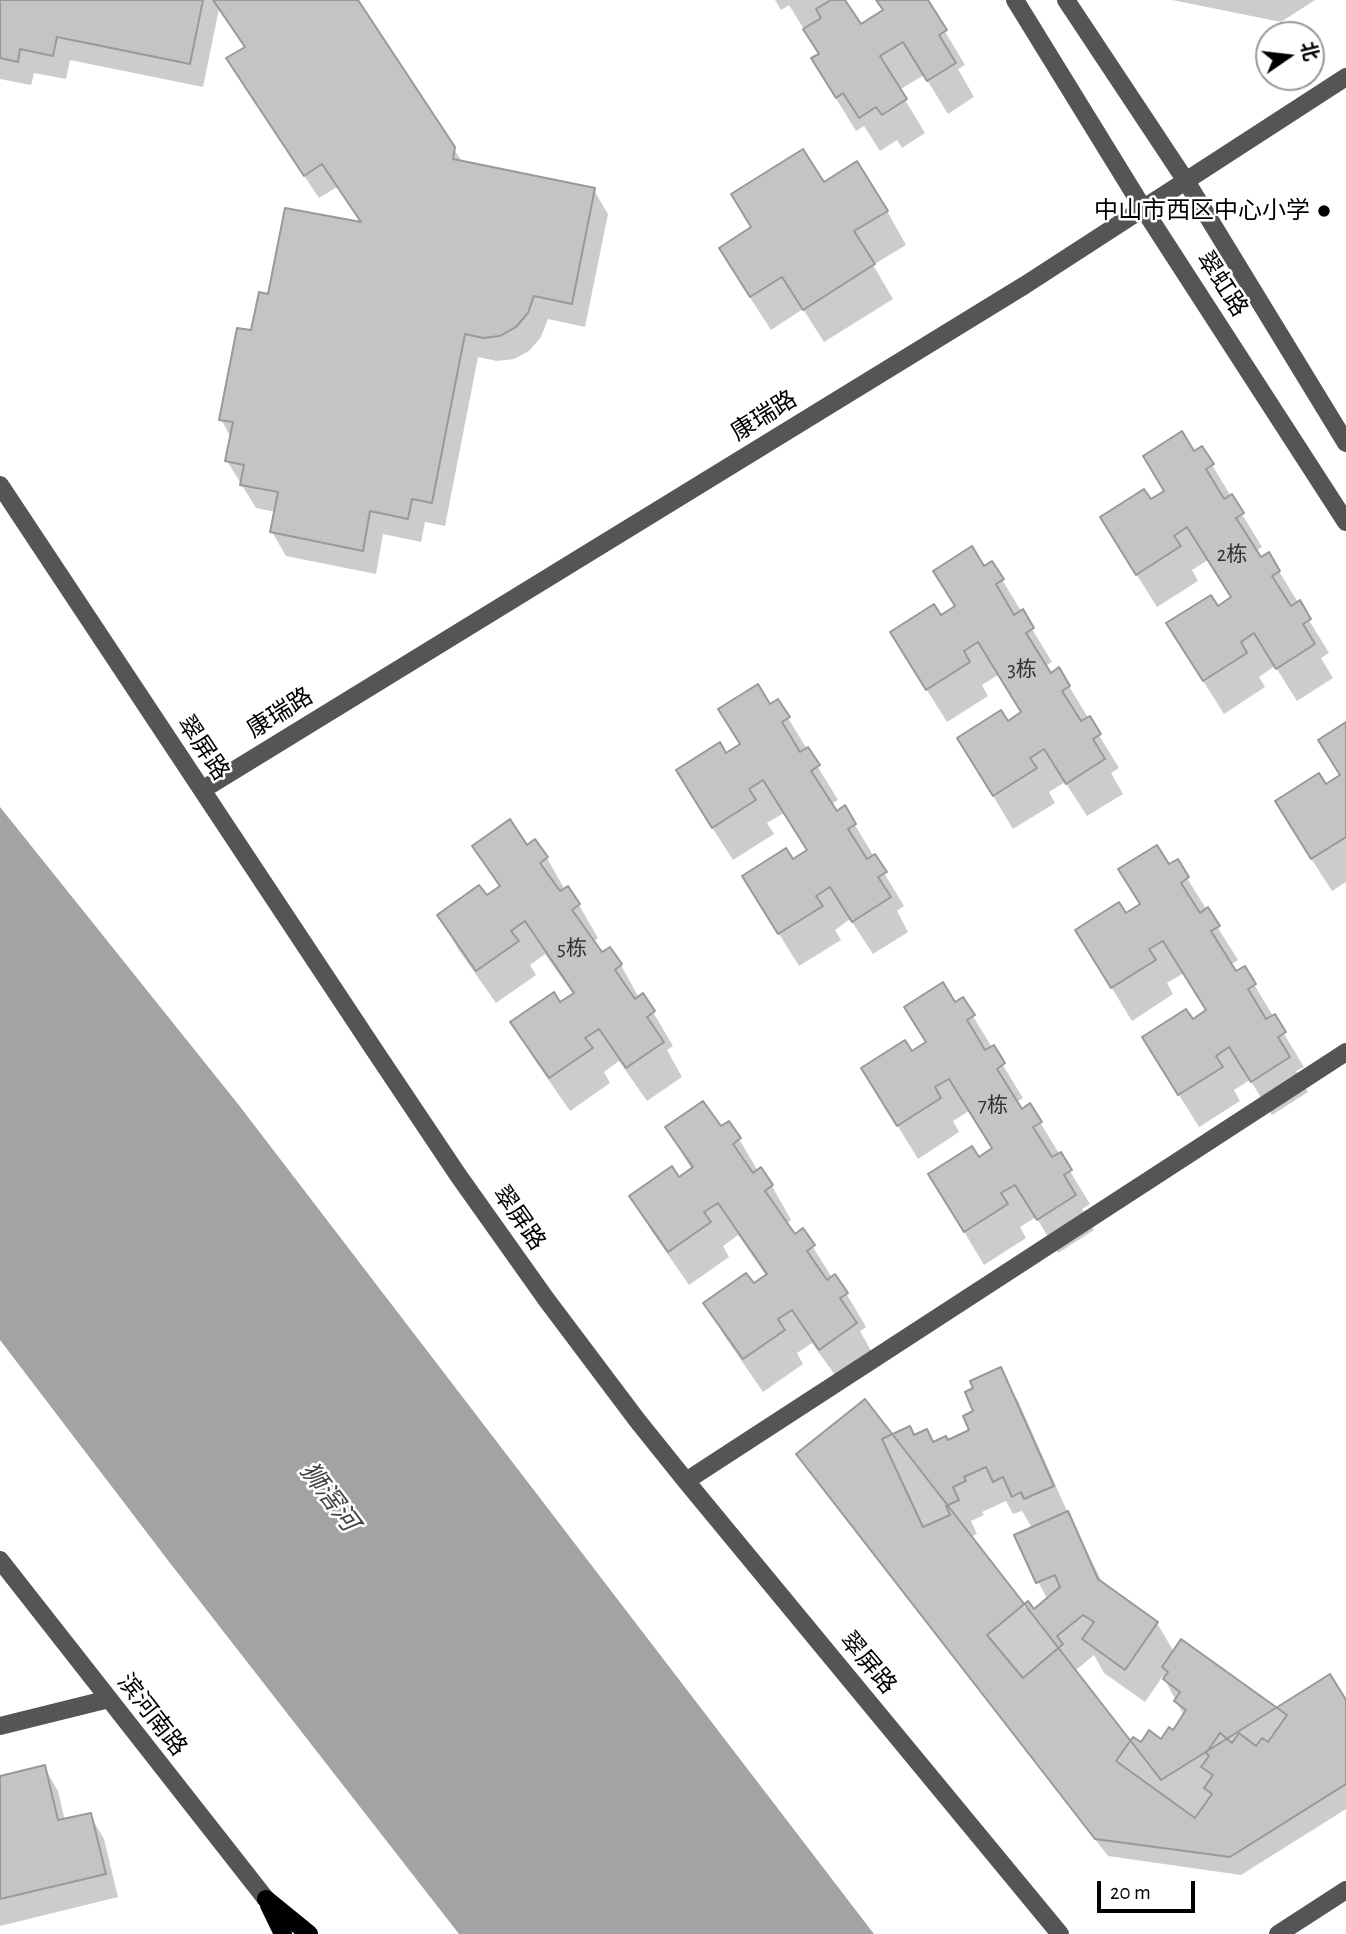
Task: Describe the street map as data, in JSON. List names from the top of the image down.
{
  "streets": {
    "street": [
      "翠虹路",
      "康瑞路",
      "翠屏路",
      "滨河南路"
    ]
  },
  "crossings": [
    ["翠虹路", "康瑞路"],
    ["康瑞路", "翠屏路"]
  ],
  "water": ["狮滘河"],
  "places": ["中山市西区中心小学"],
  "house_numbers": [
    "2栋",
    "3栋",
    "5栋",
    "7栋"
  ],
  "scale_bar": "20 m",
  "north": "right"
}
